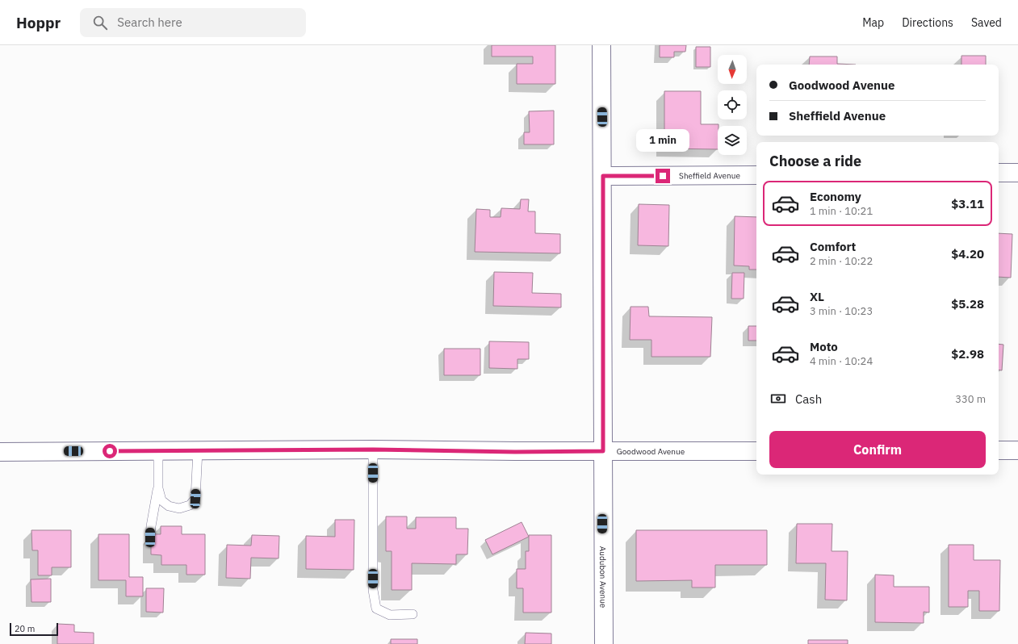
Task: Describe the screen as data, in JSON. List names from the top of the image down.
{
  "streets": {
    "street": ["Sheffield Avenue", "Goodwood Avenue", "Audubon Avenue"]
  },
  "crossings": [
    ["Sheffield Avenue", "Audubon Avenue"],
    ["Goodwood Avenue", "Audubon Avenue"]
  ],
  "scale_bar": "20 m",
  "north": "bottom",
  "page": {
    "header": "Hoppr",
    "search": "Search here",
    "nav": ["Map", "Directions", "Saved"],
    "banner": ["Goodwood Avenue", "Sheffield Avenue"],
    "bubble": "1 min",
    "heading": "Choose a ride",
    "list": [
      {
        "name": "Economy",
        "note": "1 min · 10:21",
        "value": "$3.11"
      },
      {
        "name": "Comfort",
        "note": "2 min · 10:22",
        "value": "$4.20"
      },
      {
        "name": "XL",
        "note": "3 min · 10:23",
        "value": "$5.28"
      },
      {
        "name": "Moto",
        "note": "4 min · 10:24",
        "value": "$2.98"
      }
    ],
    "pay": ["Cash", "330 m"],
    "buttons": "Confirm",
    "scale": "20 m"
  }
}
